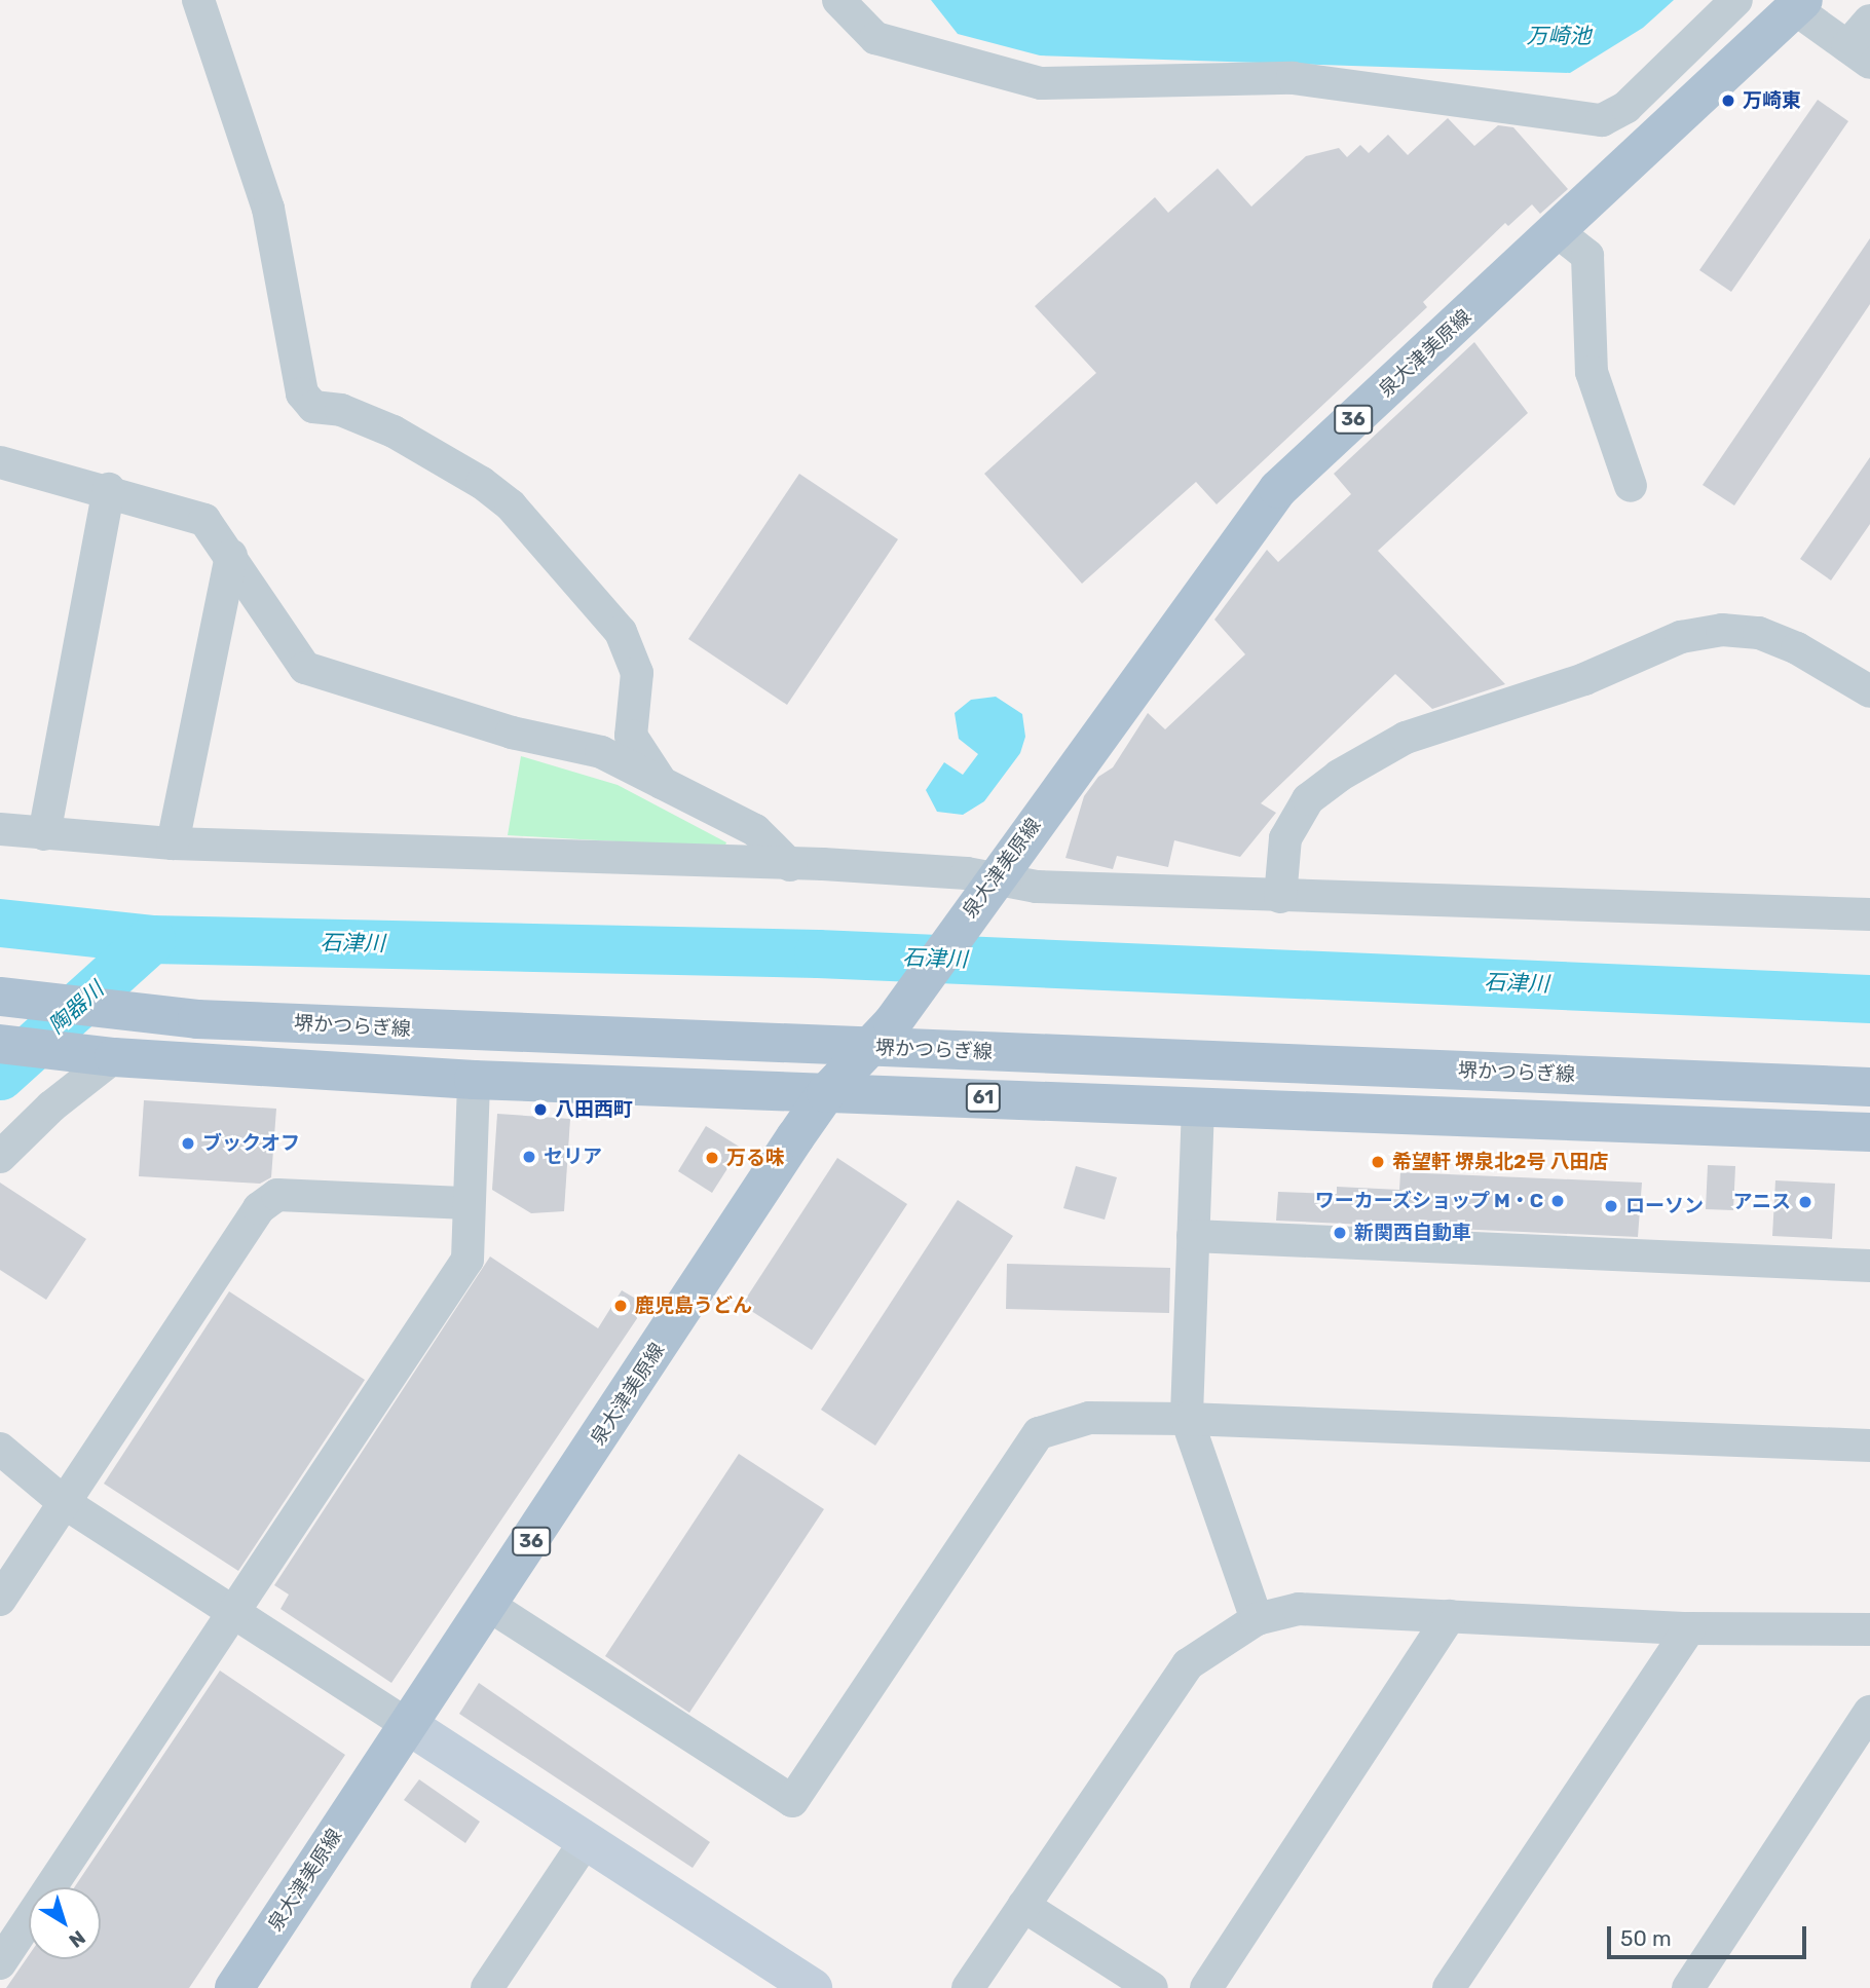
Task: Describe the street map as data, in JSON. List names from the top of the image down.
{
  "streets": {
    "main road": [
      "泉大津美原線",
      "36",
      "堺かつらぎ線",
      "61"
    ]
  },
  "crossings": [
    ["泉大津美原線", "堺かつらぎ線"],
    ["泉大津美原線", "61"]
  ],
  "water": ["万崎池", "石津川", "陶器川"],
  "places": [
    "万崎東",
    "八田西町",
    "ブックオフ",
    "セリア",
    "万る味",
    "希望軒 堺泉北2号 八田店",
    "ワーカーズショップ M・C",
    "アニス",
    "ローソン",
    "新関西自動車",
    "鹿児島うどん"
  ],
  "scale_bar": "50 m",
  "north": "bottom right"
}
